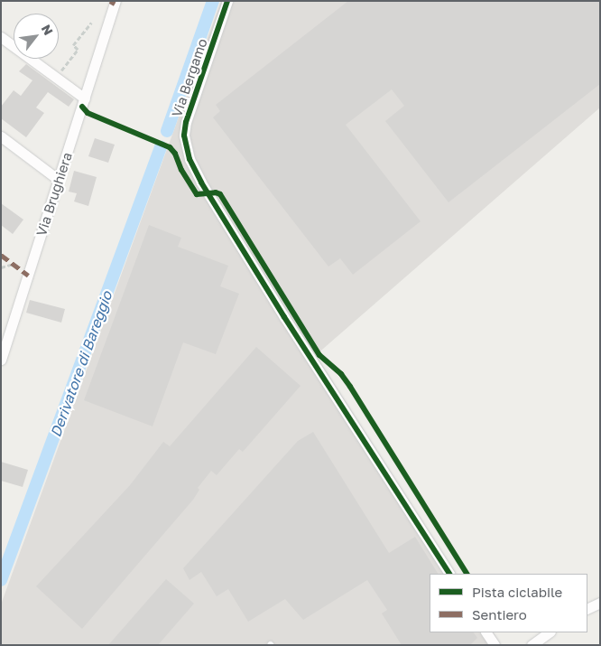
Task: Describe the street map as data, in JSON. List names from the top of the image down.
{
  "streets": {
    "street": ["Via Bergamo", "Via Brughiera"]
  },
  "water": ["Derivatore di Bareggio"],
  "legend": ["Pista ciclabile", "Sentiero"],
  "north": "top right"
}
